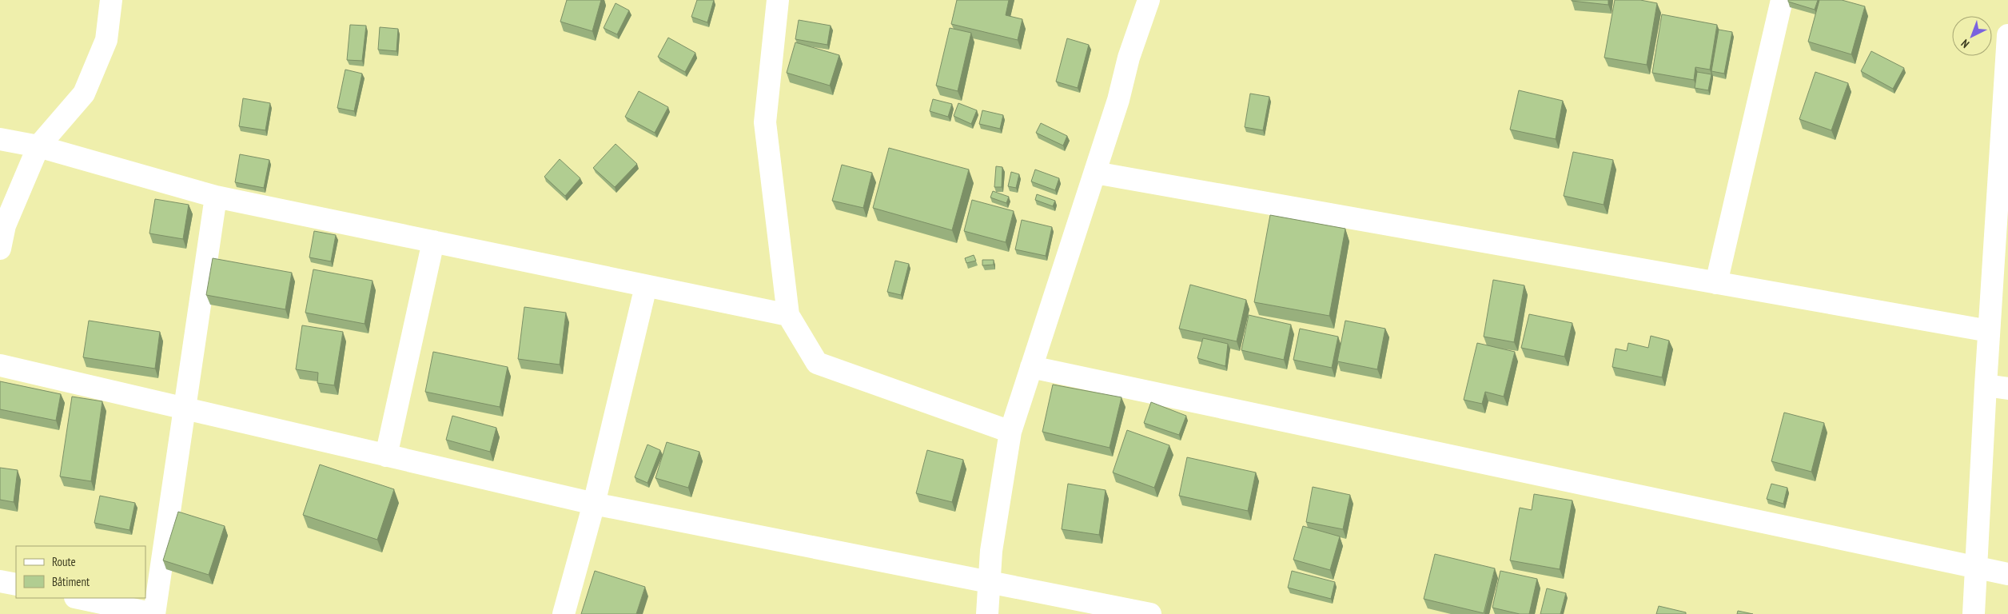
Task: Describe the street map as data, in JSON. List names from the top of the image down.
{
  "legend": ["Route", "Bâtiment"],
  "north": "bottom left"
}
